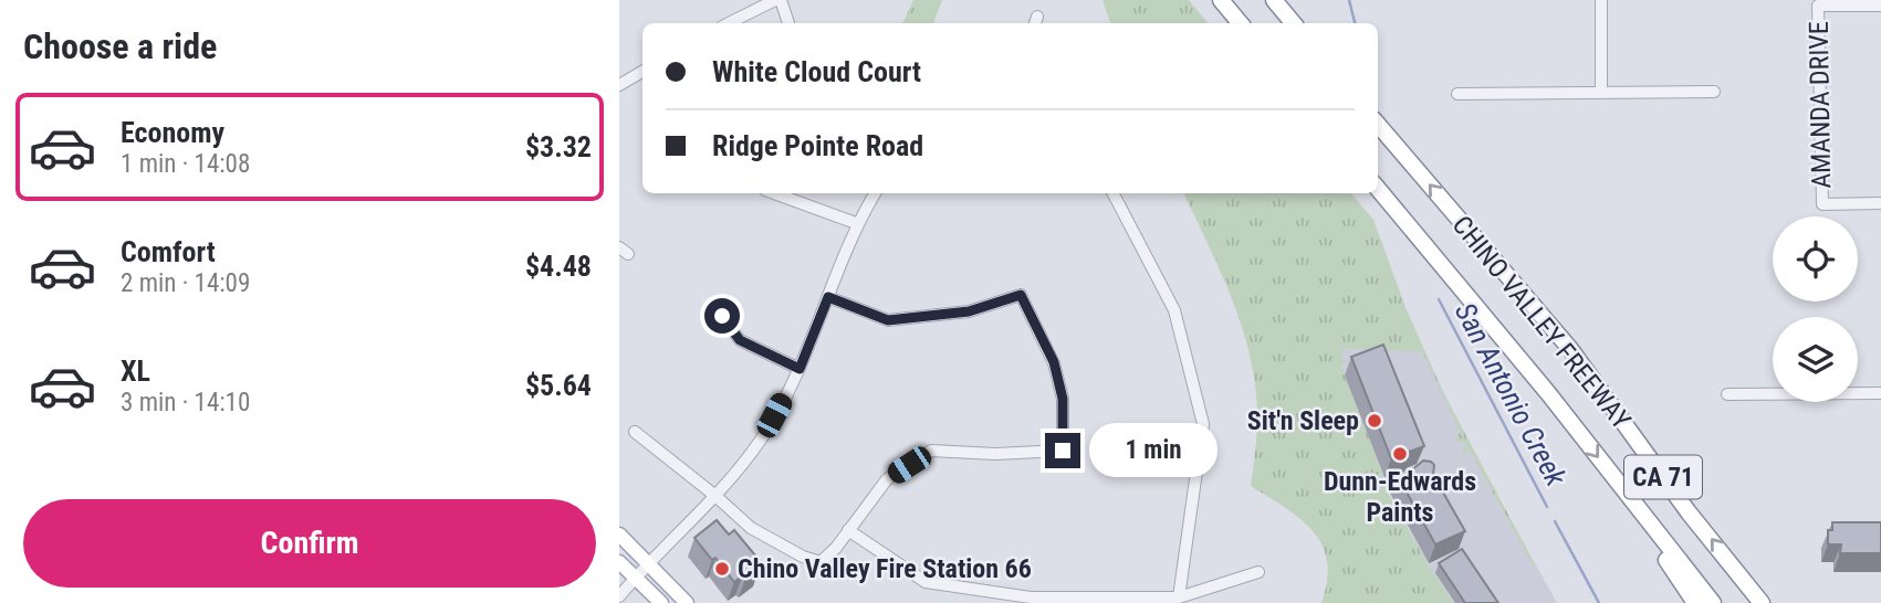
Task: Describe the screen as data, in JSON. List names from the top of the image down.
{
  "streets": {
    "highway": ["CHINO VALLEY FREEWAY", "CA 71"],
    "street": ["AMANDA DRIVE"]
  },
  "water": ["San Antonio Creek"],
  "places": ["Sit'n Sleep", "Dunn-Edwards Paints", "Chino Valley Fire Station 66"],
  "page": {
    "heading": "Choose a ride",
    "banner": ["White Cloud Court", "Ridge Pointe Road"],
    "list": [
      {
        "name": "Economy",
        "note": "1 min · 14:08",
        "value": "$3.32"
      },
      {
        "name": "Comfort",
        "note": "2 min · 14:09",
        "value": "$4.48"
      },
      {
        "name": "XL",
        "note": "3 min · 14:10",
        "value": "$5.64"
      }
    ],
    "bubble": "1 min",
    "buttons": "Confirm"
  }
}
